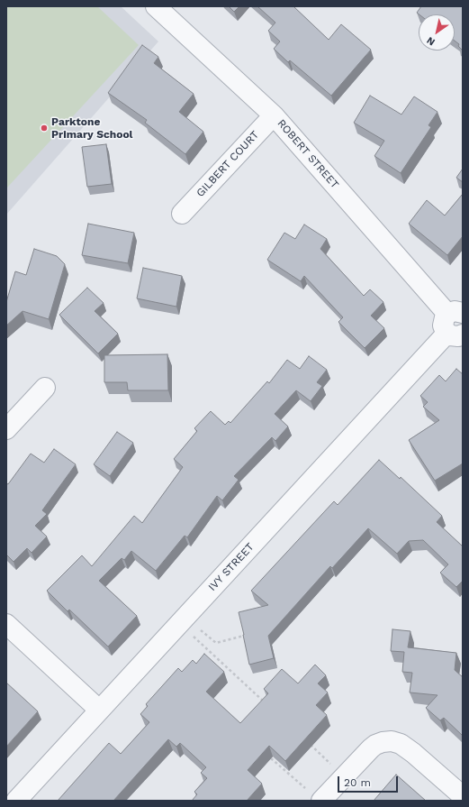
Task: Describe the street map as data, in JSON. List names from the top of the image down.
{
  "streets": {
    "street": ["ROBERT STREET", "GILBERT COURT", "IVY STREET"]
  },
  "crossings": [
    ["ROBERT STREET", "GILBERT COURT"],
    ["ROBERT STREET", "IVY STREET"]
  ],
  "places": ["Parktone Primary School"],
  "scale_bar": "20 m",
  "north": "bottom left"
}
